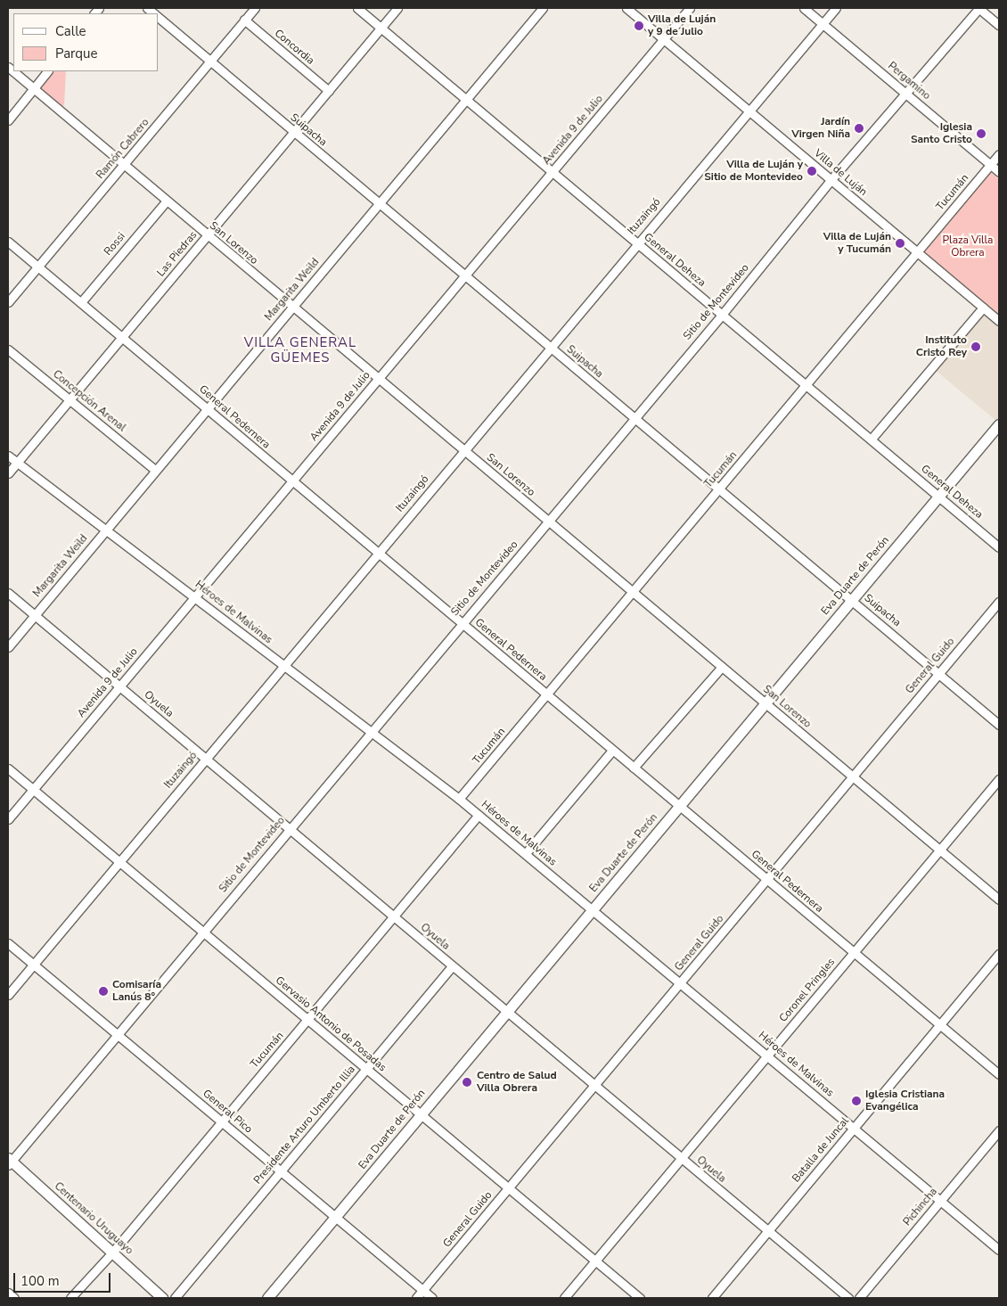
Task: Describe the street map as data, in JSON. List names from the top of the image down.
{
  "streets": {
    "main road": ["Eva Duarte de Perón", "Centenario Uruguayo"],
    "street": [
      "Concordia",
      "Pergamino",
      "Suipacha",
      "Avenida 9 de Julio",
      "Ramón Cabrero",
      "Villa de Luján",
      "Tucumán",
      "Ituzaingó",
      "San Lorenzo",
      "Rossi",
      "Las Piedras",
      "General Deheza",
      "Margarita Weild",
      "Sitio de Montevideo",
      "Concepción Arenal",
      "General Pedernera",
      "Héroes de Malvinas",
      "General Guido",
      "Oyuela",
      "Coronel Pringles",
      "Gervasio Antonio de Posadas",
      "General Pico",
      "Presidente Arturo Umberto Illia",
      "Batalla de Juncal",
      "Pichincha"
    ]
  },
  "crossings": [
    ["Concordia", "Ramón Cabrero"],
    ["Concordia", "Las Piedras"],
    ["Pergamino", "Tucumán"],
    ["Pergamino", "Ituzaingó"],
    ["Pergamino", "Sitio de Montevideo"],
    ["Suipacha", "Avenida 9 de Julio"],
    ["Suipacha", "Ramón Cabrero"],
    ["Suipacha", "Tucumán"],
    ["Suipacha", "Ituzaingó"],
    ["Suipacha", "Las Piedras"],
    ["Suipacha", "Margarita Weild"],
    ["Suipacha", "Sitio de Montevideo"],
    ["Suipacha", "Eva Duarte de Perón"],
    ["Suipacha", "General Guido"],
    ["Avenida 9 de Julio", "Villa de Luján"],
    ["Avenida 9 de Julio", "San Lorenzo"],
    ["Avenida 9 de Julio", "General Deheza"],
    ["Avenida 9 de Julio", "General Pedernera"],
    ["Avenida 9 de Julio", "Héroes de Malvinas"],
    ["Avenida 9 de Julio", "Oyuela"],
    ["Avenida 9 de Julio", "Gervasio Antonio de Posadas"],
    ["Ramón Cabrero", "San Lorenzo"],
    ["Ramón Cabrero", "General Pedernera"],
    ["Villa de Luján", "Tucumán"],
    ["Villa de Luján", "Ituzaingó"],
    ["Villa de Luján", "Sitio de Montevideo"],
    ["Tucumán", "San Lorenzo"],
    ["Tucumán", "General Deheza"],
    ["Tucumán", "General Pedernera"],
    ["Tucumán", "Héroes de Malvinas"],
    ["Tucumán", "Oyuela"],
    ["Tucumán", "Gervasio Antonio de Posadas"],
    ["Tucumán", "General Pico"],
    ["Tucumán", "Centenario Uruguayo"],
    ["Ituzaingó", "San Lorenzo"],
    ["Ituzaingó", "General Deheza"],
    ["Ituzaingó", "General Pedernera"],
    ["Ituzaingó", "Héroes de Malvinas"],
    ["Ituzaingó", "Oyuela"],
    ["Ituzaingó", "Gervasio Antonio de Posadas"],
    ["Ituzaingó", "General Pico"],
    ["San Lorenzo", "Rossi"],
    ["San Lorenzo", "Las Piedras"],
    ["San Lorenzo", "Margarita Weild"],
    ["San Lorenzo", "Sitio de Montevideo"],
    ["San Lorenzo", "Eva Duarte de Perón"],
    ["San Lorenzo", "General Guido"],
    ["San Lorenzo", "Coronel Pringles"],
    ["Rossi", "General Pedernera"],
    ["Las Piedras", "General Deheza"],
    ["Las Piedras", "Concepción Arenal"],
    ["Las Piedras", "General Pedernera"],
    ["Las Piedras", "Héroes de Malvinas"],
    ["General Deheza", "Margarita Weild"],
    ["General Deheza", "Sitio de Montevideo"],
    ["General Deheza", "Eva Duarte de Perón"],
    ["Margarita Weild", "Concepción Arenal"],
    ["Margarita Weild", "General Pedernera"],
    ["Margarita Weild", "Héroes de Malvinas"],
    ["Margarita Weild", "Oyuela"],
    ["Sitio de Montevideo", "General Pedernera"],
    ["Sitio de Montevideo", "Héroes de Malvinas"],
    ["Sitio de Montevideo", "Oyuela"],
    ["Sitio de Montevideo", "Gervasio Antonio de Posadas"],
    ["Sitio de Montevideo", "General Pico"],
    ["Sitio de Montevideo", "Centenario Uruguayo"],
    ["General Pedernera", "Eva Duarte de Perón"],
    ["General Pedernera", "General Guido"],
    ["General Pedernera", "Coronel Pringles"],
    ["General Pedernera", "Batalla de Juncal"],
    ["Eva Duarte de Perón", "Héroes de Malvinas"],
    ["Eva Duarte de Perón", "Oyuela"],
    ["Eva Duarte de Perón", "Gervasio Antonio de Posadas"],
    ["Eva Duarte de Perón", "General Pico"],
    ["Héroes de Malvinas", "General Guido"],
    ["Héroes de Malvinas", "Coronel Pringles"],
    ["Héroes de Malvinas", "Batalla de Juncal"],
    ["Héroes de Malvinas", "Pichincha"],
    ["General Guido", "Oyuela"],
    ["General Guido", "Gervasio Antonio de Posadas"],
    ["General Guido", "General Pico"],
    ["Oyuela", "Coronel Pringles"],
    ["Oyuela", "Presidente Arturo Umberto Illia"],
    ["Oyuela", "Batalla de Juncal"],
    ["Coronel Pringles", "Gervasio Antonio de Posadas"],
    ["Gervasio Antonio de Posadas", "Presidente Arturo Umberto Illia"],
    ["General Pico", "Presidente Arturo Umberto Illia"]
  ],
  "districts": ["VILLA GENERAL GÜEMES"],
  "parks": ["Plaza Villa Obrera"],
  "places": [
    "Villa de Luján y 9 de Julio",
    "Jardín Virgen Niña",
    "Iglesia Santo Cristo",
    "Villa de Luján y Sitio de Montevideo",
    "Villa de Luján y Tucumán",
    "Instituto Cristo Rey",
    "Comisaría Lanús 8°",
    "Centro de Salud Villa Obrera",
    "Iglesia Cristiana Evangélica"
  ],
  "legend": ["Calle", "Parque"],
  "scale_bar": "100 m"
}
